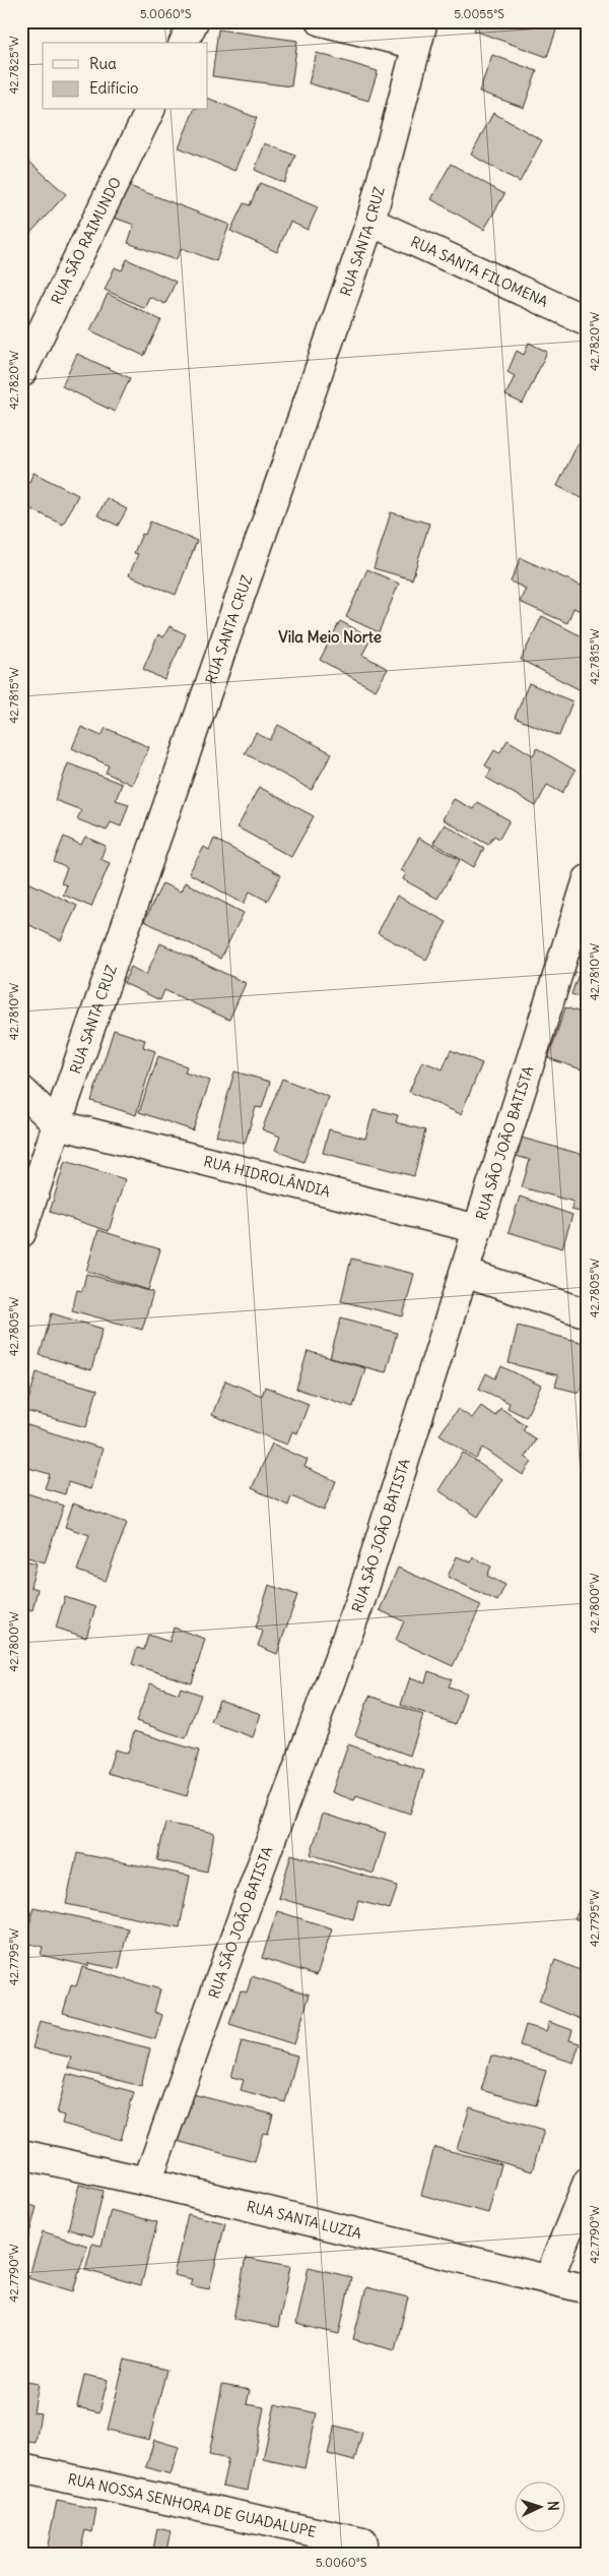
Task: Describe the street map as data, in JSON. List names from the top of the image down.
{
  "streets": {
    "street": [
      "RUA SANTA CRUZ",
      "RUA SÃO RAIMUNDO",
      "RUA SANTA FILOMENA",
      "RUA SÃO JOÃO BATISTA",
      "RUA HIDROLÂNDIA",
      "RUA SANTA LUZIA",
      "RUA NOSSA SENHORA DE GUADALUPE"
    ]
  },
  "crossings": [
    ["RUA SANTA CRUZ", "RUA SANTA FILOMENA"],
    ["RUA SANTA CRUZ", "RUA HIDROLÂNDIA"],
    ["RUA SÃO JOÃO BATISTA", "RUA HIDROLÂNDIA"],
    ["RUA SÃO JOÃO BATISTA", "RUA SANTA LUZIA"]
  ],
  "districts": ["Vila Meio Norte"],
  "legend": ["Rua", "Edifício"],
  "north": "right",
  "coordinates": [
    "5.0060°S",
    "5.0055°S",
    "42.7825°W",
    "42.7820°W",
    "42.7815°W",
    "42.7810°W",
    "42.7805°W",
    "42.7800°W",
    "42.7795°W",
    "42.7790°W"
  ]
}
